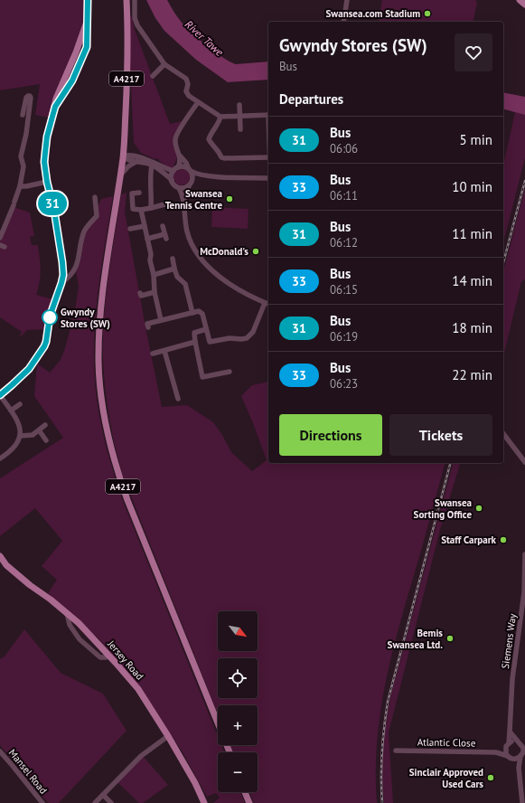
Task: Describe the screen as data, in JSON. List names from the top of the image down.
{
  "streets": {
    "main road": ["A4217", "Jersey Road"],
    "street": ["Siemens Way", "Atlantic Close", "Mansel Road"]
  },
  "crossings": [
    ["Siemens Way", "Atlantic Close"]
  ],
  "water": ["River Tawe"],
  "places": [
    "Swansea.com Stadium",
    "Swansea Tennis Centre",
    "McDonald's",
    "Gwyndy Stores (SW)",
    "Swansea Sorting Office",
    "Staff Carpark",
    "Bemis Swansea Ltd.",
    "Sinclair Approved Used Cars"
  ],
  "lines": ["bus line 31"],
  "north": "bottom right",
  "page": {
    "on_map": "31",
    "heading": [
      ["Gwyndy Stores (SW)", "Bus"],
      "Departures"
    ],
    "list": [
      {
        "mark": "31",
        "name": "Bus",
        "note": "06:06",
        "value": "5 min"
      },
      {
        "mark": "33",
        "name": "Bus",
        "note": "06:11",
        "value": "10 min"
      },
      {
        "mark": "31",
        "name": "Bus",
        "note": "06:12",
        "value": "11 min"
      },
      {
        "mark": "33",
        "name": "Bus",
        "note": "06:15",
        "value": "14 min"
      },
      {
        "mark": "31",
        "name": "Bus",
        "note": "06:19",
        "value": "18 min"
      },
      {
        "mark": "33",
        "name": "Bus",
        "note": "06:23",
        "value": "22 min"
      }
    ],
    "buttons": ["Directions", "Tickets"],
    "map_buttons": ["+", "−"]
  }
}
